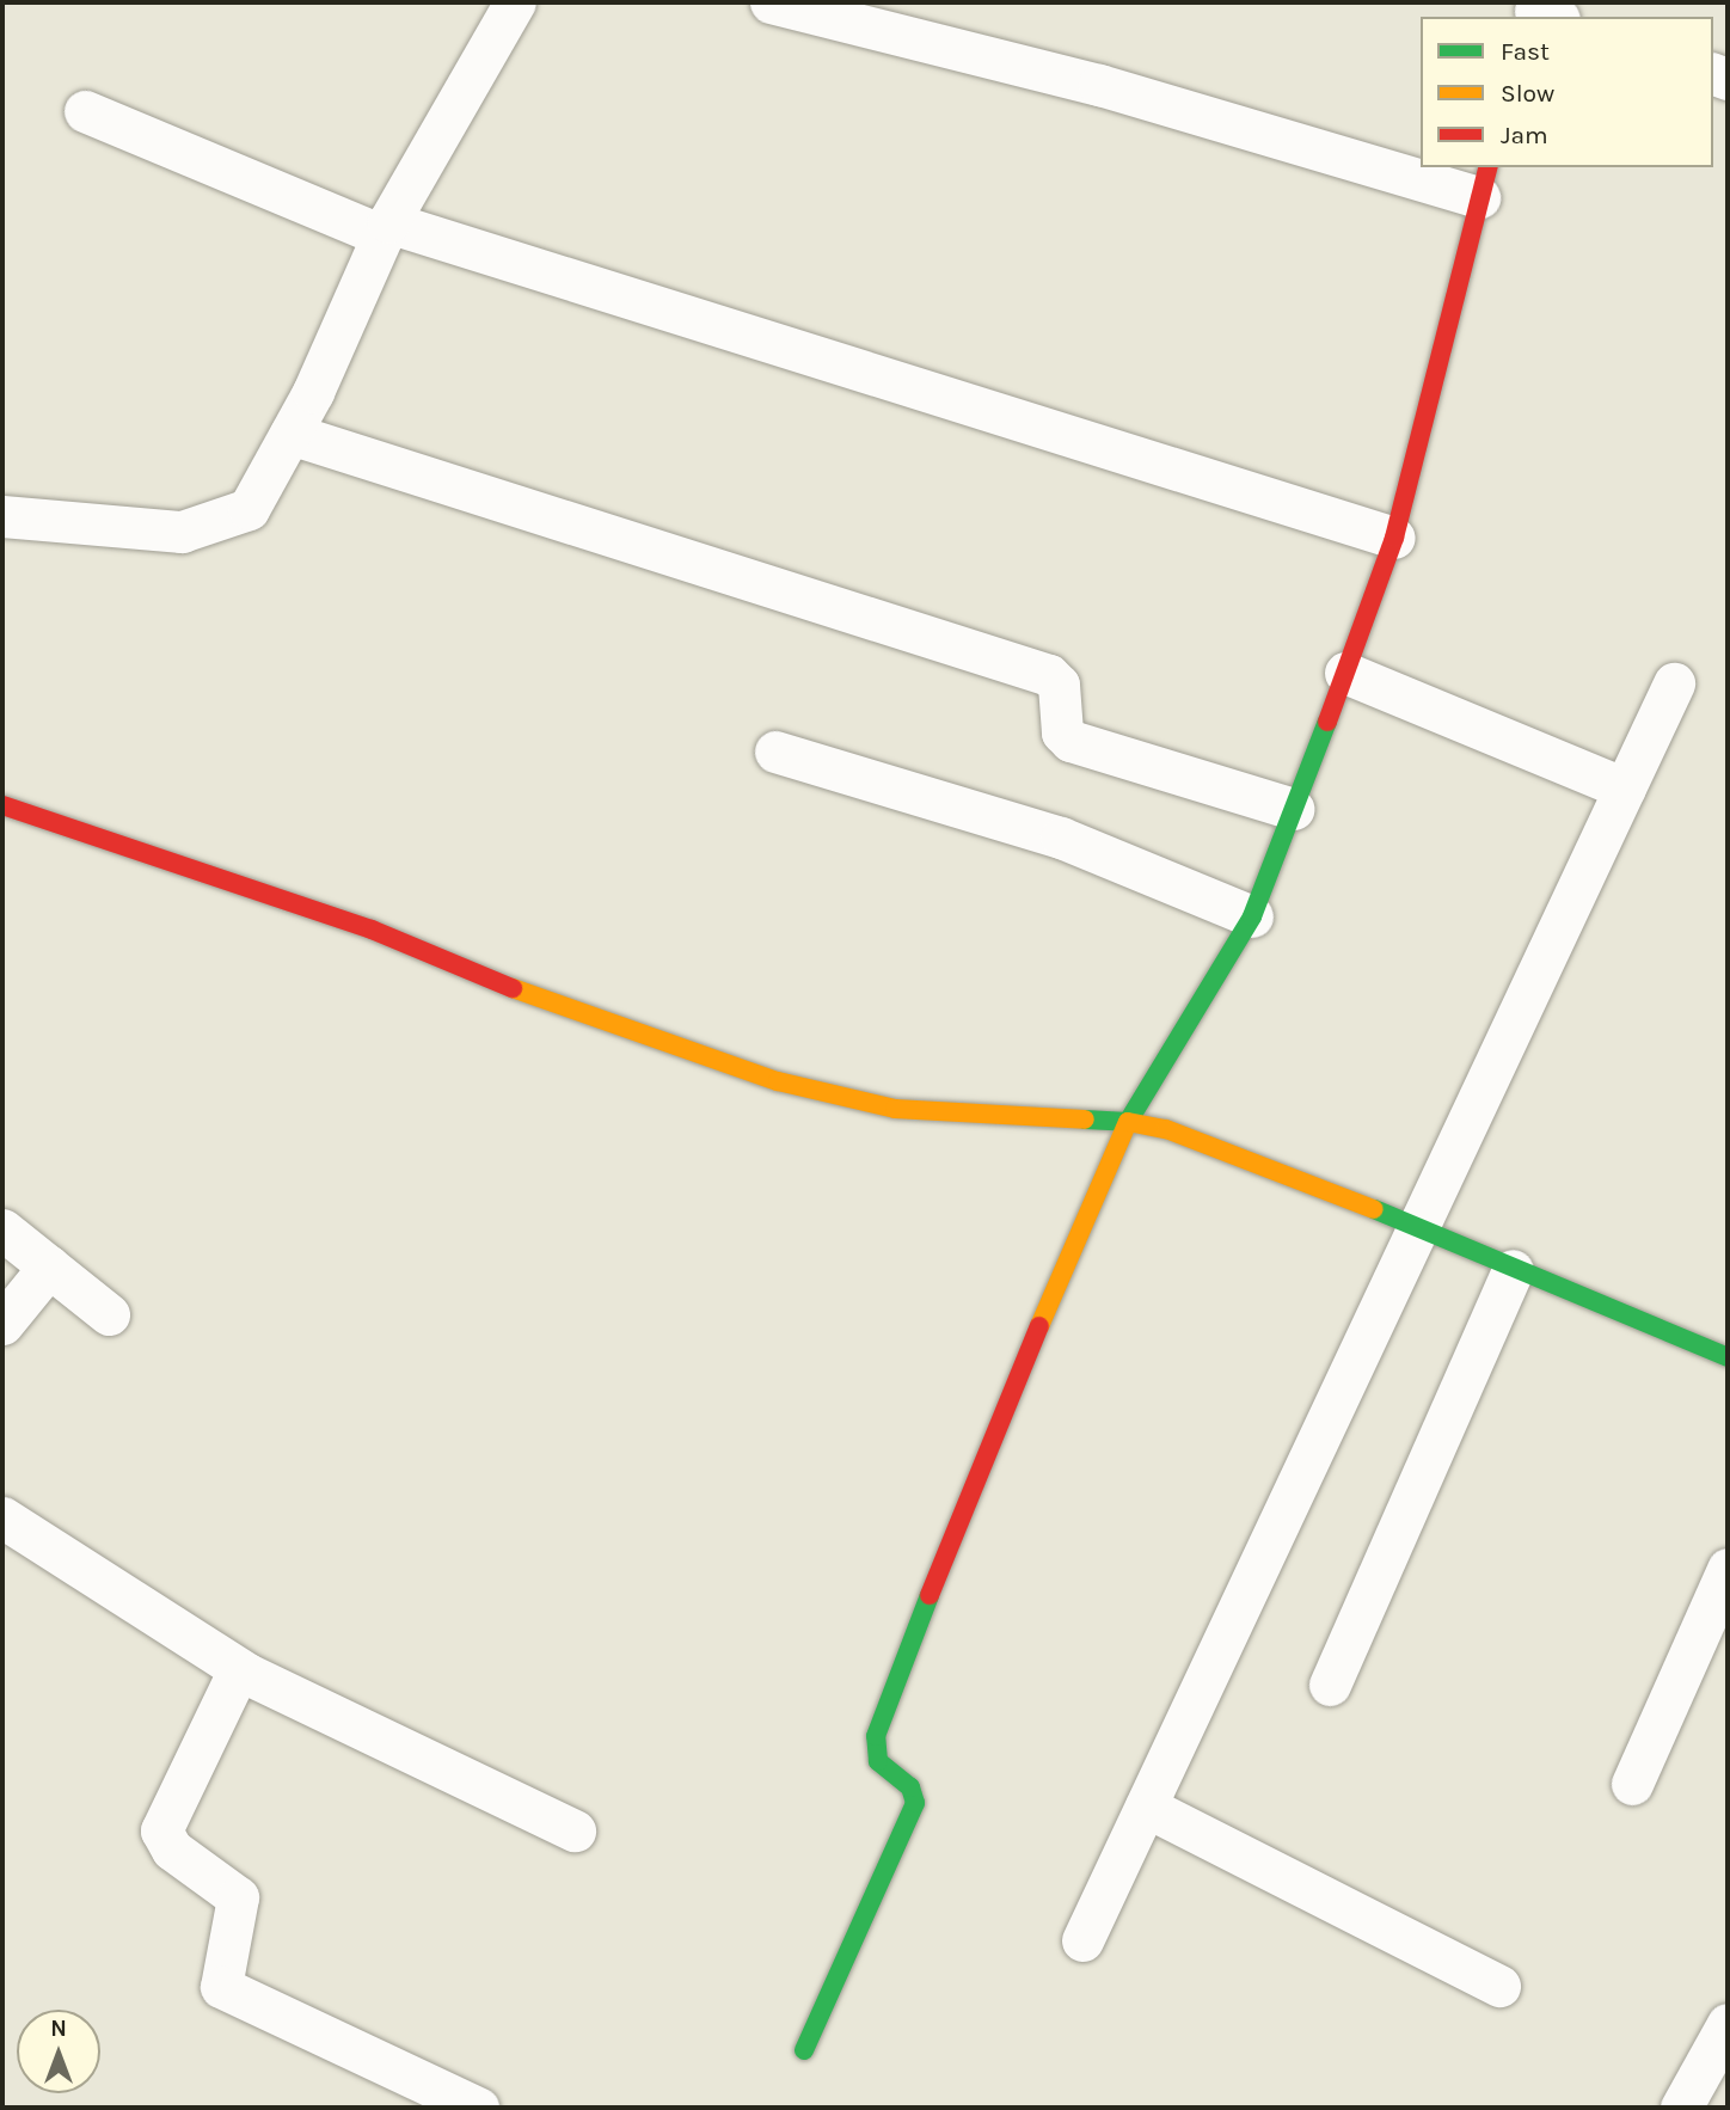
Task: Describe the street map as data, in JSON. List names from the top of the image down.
{
  "legend": ["Fast", "Slow", "Jam"],
  "north": "top"
}
